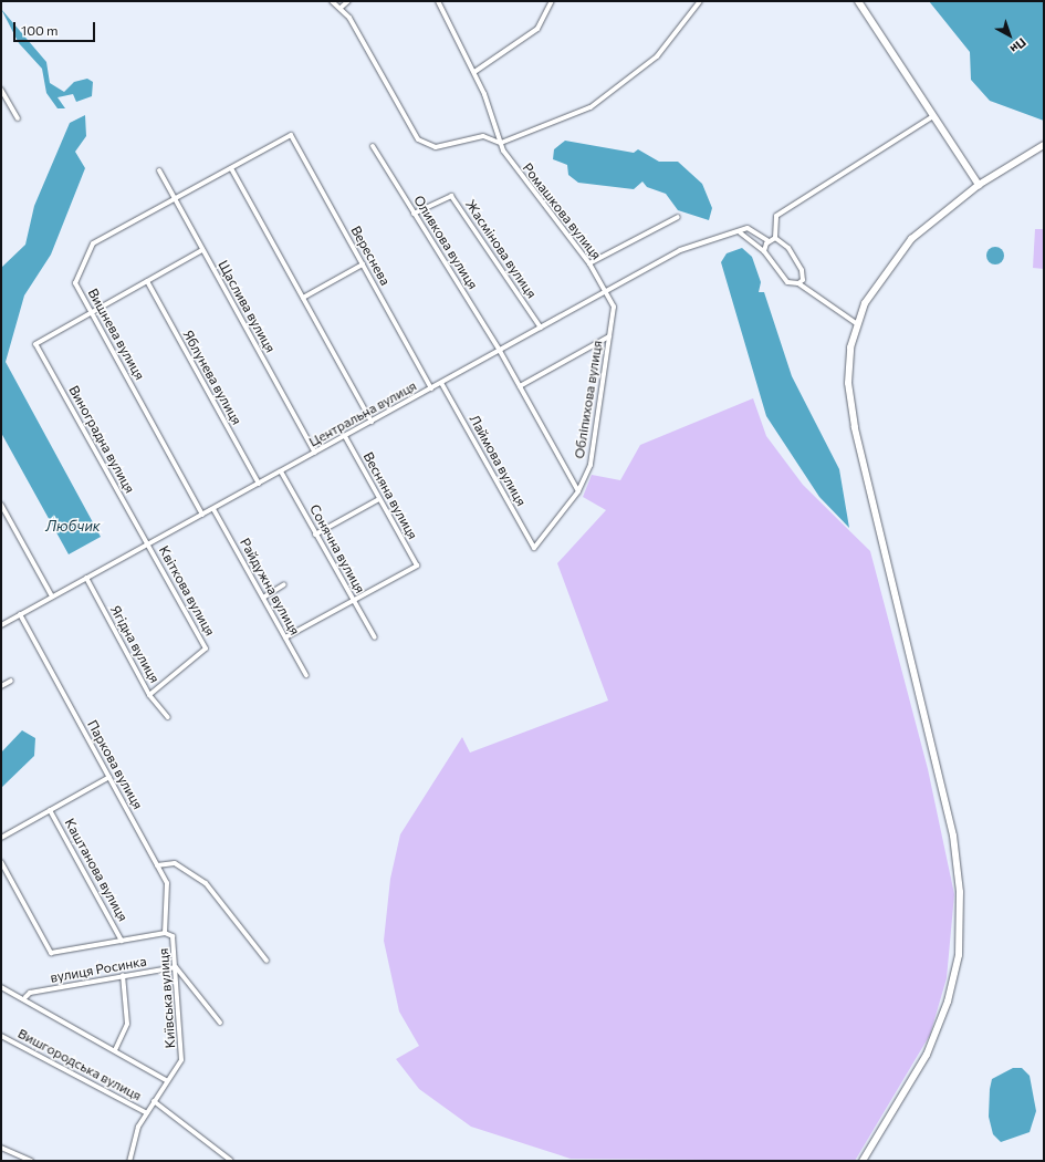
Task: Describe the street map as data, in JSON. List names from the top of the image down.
{
  "streets": {
    "street": [
      "Ромашкова вулиця",
      "Оливкова вулиця",
      "Жасмінова вулиця",
      "Вереснева",
      "Щаслива вулиця",
      "Вишнева вулиця",
      "Яблунева вулиця",
      "Обліпихова вулиця",
      "Центральна вулиця",
      "Виноградна вулиця",
      "Лаймова вулиця",
      "Весняна вулиця",
      "Сонячна вулиця",
      "Райдужна вулиця",
      "Квіткова вулиця",
      "Ягідна вулиця",
      "Паркова вулиця",
      "Каштанова вулиця",
      "вулиця Росинка",
      "Київська вулиця",
      "Вишгородська вулиця"
    ]
  },
  "crossings": [
    ["Ромашкова вулиця", "Обліпихова вулиця"],
    ["Ромашкова вулиця", "Центральна вулиця"],
    ["Оливкова вулиця", "Жасмінова вулиця"],
    ["Оливкова вулиця", "Обліпихова вулиця"],
    ["Оливкова вулиця", "Центральна вулиця"],
    ["Жасмінова вулиця", "Центральна вулиця"],
    ["Вереснева", "Вишнева вулиця"],
    ["Вереснева", "Центральна вулиця"],
    ["Щаслива вулиця", "Вишнева вулиця"],
    ["Щаслива вулиця", "Центральна вулиця"],
    ["Вишнева вулиця", "Центральна вулиця"],
    ["Вишнева вулиця", "Виноградна вулиця"],
    ["Яблунева вулиця", "Центральна вулиця"],
    ["Обліпихова вулиця", "Центральна вулиця"],
    ["Обліпихова вулиця", "Лаймова вулиця"],
    ["Центральна вулиця", "Виноградна вулиця"],
    ["Центральна вулиця", "Лаймова вулиця"],
    ["Центральна вулиця", "Весняна вулиця"],
    ["Центральна вулиця", "Сонячна вулиця"],
    ["Центральна вулиця", "Райдужна вулиця"],
    ["Центральна вулиця", "Квіткова вулиця"],
    ["Центральна вулиця", "Ягідна вулиця"],
    ["Центральна вулиця", "Паркова вулиця"],
    ["Виноградна вулиця", "Квіткова вулиця"],
    ["Весняна вулиця", "Сонячна вулиця"],
    ["Квіткова вулиця", "Ягідна вулиця"],
    ["Паркова вулиця", "Київська вулиця"],
    ["вулиця Росинка", "Київська вулиця"],
    ["Київська вулиця", "Вишгородська вулиця"]
  ],
  "water": ["Любчик"],
  "scale_bar": "100 m",
  "north": "bottom right"
}
